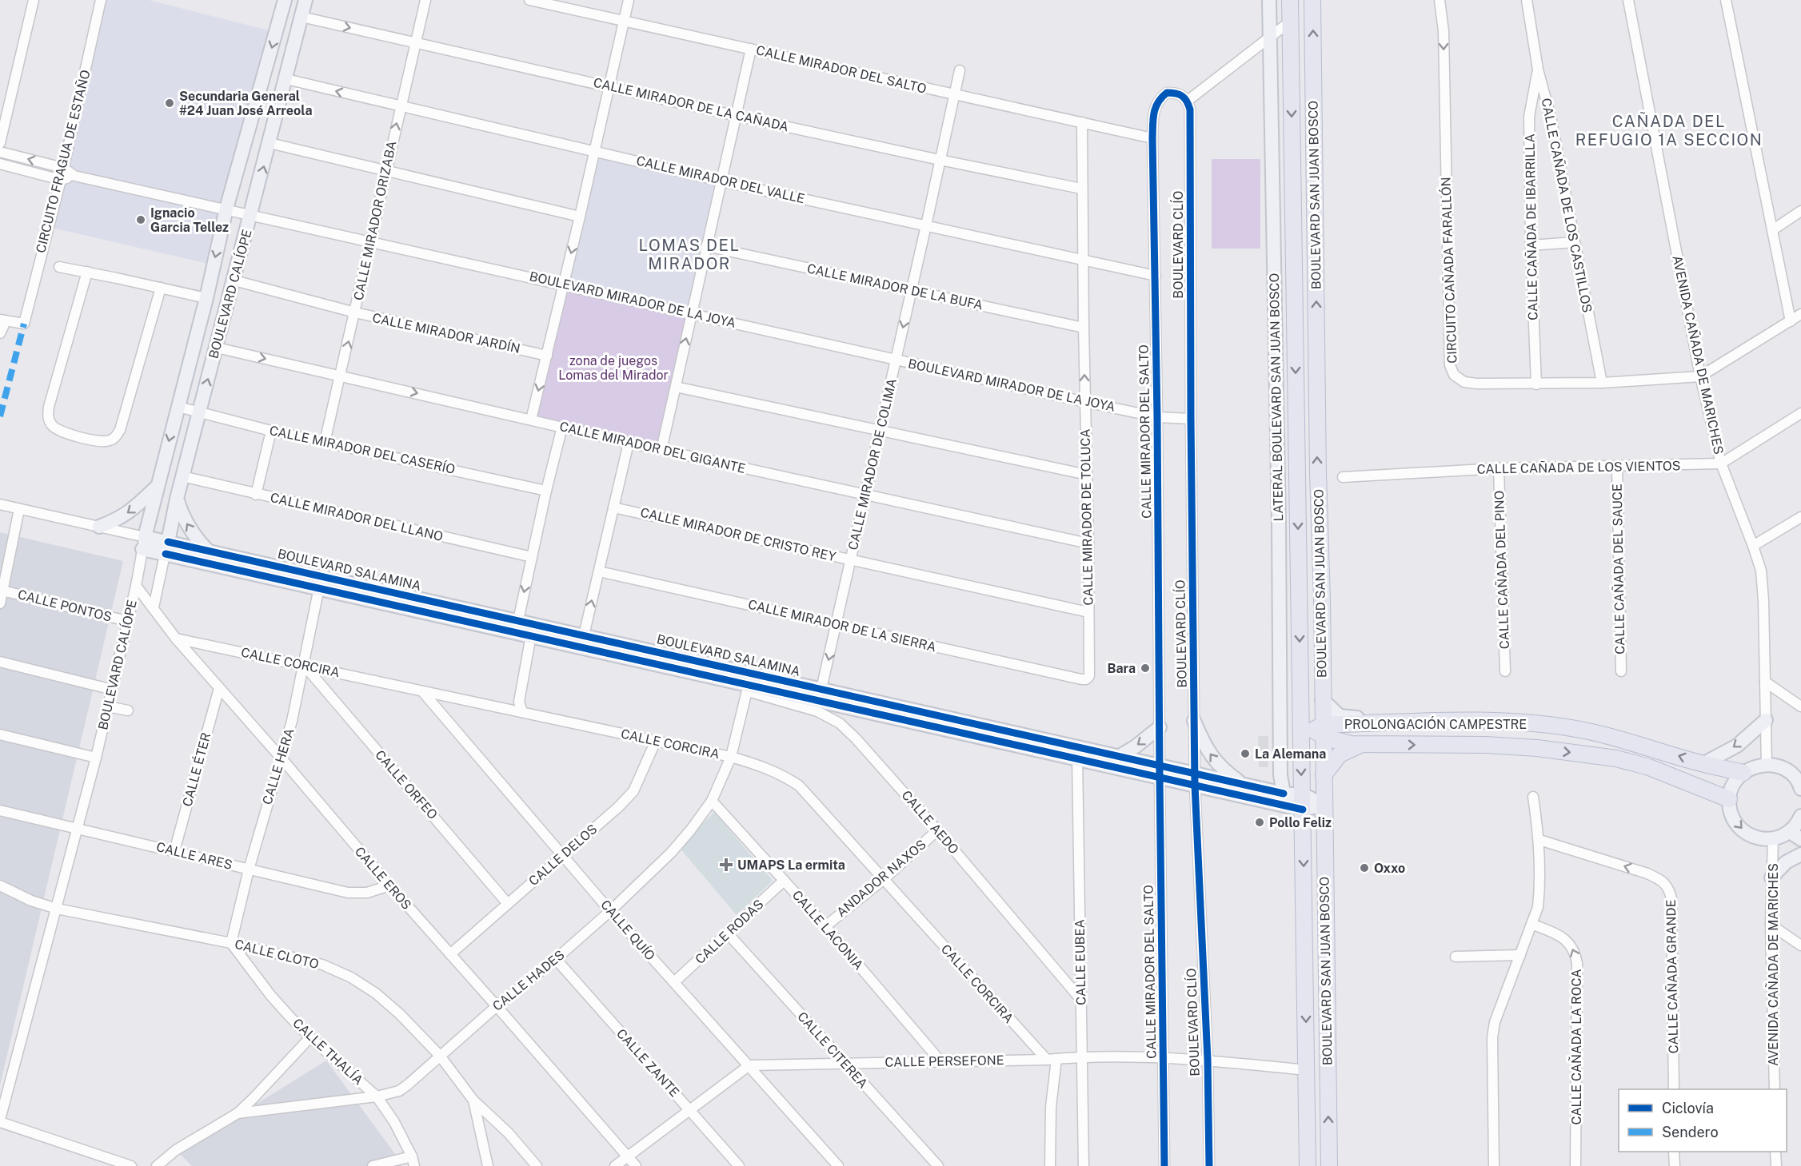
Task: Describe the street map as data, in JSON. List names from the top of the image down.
{
  "streets": {
    "main road": ["BOULEVARD SAN JUAN BOSCO", "PROLONGACIÓN CAMPESTRE"],
    "street": [
      "CALLE MIRADOR DEL SALTO",
      "CALLE MIRADOR DE LA CAÑADA",
      "CIRCUITO FRAGUA DE ESTAÑO",
      "CALLE MIRADOR DEL VALLE",
      "CALLE CAÑADA DE LOS CASTILLOS",
      "CALLE MIRADOR ORIZABA",
      "CALLE CAÑADA DE IBARRILLA",
      "BOULEVARD CLÍO",
      "CIRCUITO CAÑADA FARALLÓN",
      "CALLE MIRADOR DE LA BUFA",
      "BOULEVARD CALÍOPE",
      "BOULEVARD MIRADOR DE LA JOYA",
      "CALLE MIRADOR JARDÍN",
      "AVENIDA CAÑADA DE MARICHES",
      "LATERAL BOULEVARD SAN JUAN BOSCO",
      "CALLE MIRADOR DEL GIGANTE",
      "CALLE MIRADOR DEL CASERÍO",
      "CALLE MIRADOR DE COLIMA",
      "CALLE CAÑADA DE LOS VIENTOS",
      "CALLE MIRADOR DEL LLANO",
      "CALLE MIRADOR DE TOLUCA",
      "CALLE MIRADOR DE CRISTO REY",
      "CALLE CAÑADA DEL SAUCE",
      "BOULEVARD SALAMINA",
      "CALLE CAÑADA DEL PINO",
      "CALLE PONTOS",
      "CALLE MIRADOR DE LA SIERRA",
      "CALLE CORCIRA",
      "CALLE HERA",
      "CALLE ÉTER",
      "CALLE ORFEO",
      "CALLE AEDO",
      "CALLE DELOS",
      "CALLE ARES",
      "CALLE EROS",
      "ANDADOR NAXOS",
      "CALLE QUÍO",
      "CALLE LACONIA",
      "CALLE RODAS",
      "CALLE CLOTO",
      "CALLE EUBEA",
      "CALLE CAÑADA GRANDE",
      "CALLE HADES",
      "CALLE CAÑADA LA ROCA",
      "CALLE CITEREA",
      "CALLE THALÍA",
      "CALLE PERSEFONE",
      "CALLE ZANTE"
    ]
  },
  "crossings": [
    ["CALLE MIRADOR DEL SALTO", "CALLE MIRADOR DEL VALLE"],
    ["CALLE MIRADOR DEL SALTO", "BOULEVARD CLÍO"],
    ["CALLE MIRADOR DEL SALTO", "BOULEVARD MIRADOR DE LA JOYA"],
    ["CALLE MIRADOR DEL SALTO", "CALLE MIRADOR DE COLIMA"],
    ["CALLE MIRADOR DEL SALTO", "CALLE MIRADOR DE TOLUCA"],
    ["CALLE MIRADOR DEL SALTO", "BOULEVARD SALAMINA"],
    ["CALLE MIRADOR DEL SALTO", "CALLE PERSEFONE"],
    ["CALLE MIRADOR DE LA CAÑADA", "CALLE MIRADOR ORIZABA"],
    ["CALLE MIRADOR DE LA CAÑADA", "BOULEVARD CALÍOPE"],
    ["CALLE MIRADOR DE LA CAÑADA", "CALLE MIRADOR DE COLIMA"],
    ["CALLE MIRADOR DE LA CAÑADA", "CALLE MIRADOR DE TOLUCA"],
    ["CIRCUITO FRAGUA DE ESTAÑO", "BOULEVARD MIRADOR DE LA JOYA"],
    ["CALLE MIRADOR DEL VALLE", "CALLE MIRADOR ORIZABA"],
    ["CALLE MIRADOR DEL VALLE", "BOULEVARD CALÍOPE"],
    ["CALLE MIRADOR DEL VALLE", "CALLE MIRADOR DE COLIMA"],
    ["CALLE MIRADOR DEL VALLE", "CALLE MIRADOR DE TOLUCA"],
    ["BOULEVARD SAN JUAN BOSCO", "BOULEVARD SALAMINA"],
    ["BOULEVARD SAN JUAN BOSCO", "PROLONGACIÓN CAMPESTRE"],
    ["BOULEVARD SAN JUAN BOSCO", "CALLE PERSEFONE"],
    ["CALLE CAÑADA DE LOS CASTILLOS", "CALLE CAÑADA DE IBARRILLA"],
    ["CALLE CAÑADA DE LOS CASTILLOS", "CIRCUITO CAÑADA FARALLÓN"],
    ["CALLE MIRADOR ORIZABA", "BOULEVARD MIRADOR DE LA JOYA"],
    ["CALLE MIRADOR ORIZABA", "CALLE MIRADOR JARDÍN"],
    ["CALLE MIRADOR ORIZABA", "CALLE MIRADOR DEL GIGANTE"],
    ["CALLE MIRADOR ORIZABA", "CALLE MIRADOR DEL CASERÍO"],
    ["CALLE CAÑADA DE IBARRILLA", "CIRCUITO CAÑADA FARALLÓN"],
    ["BOULEVARD CLÍO", "BOULEVARD MIRADOR DE LA JOYA"],
    ["BOULEVARD CLÍO", "BOULEVARD SALAMINA"],
    ["BOULEVARD CLÍO", "CALLE PERSEFONE"],
    ["CIRCUITO CAÑADA FARALLÓN", "AVENIDA CAÑADA DE MARICHES"],
    ["CALLE MIRADOR DE LA BUFA", "CALLE MIRADOR DE COLIMA"],
    ["CALLE MIRADOR DE LA BUFA", "CALLE MIRADOR DE TOLUCA"],
    ["BOULEVARD CALÍOPE", "BOULEVARD MIRADOR DE LA JOYA"],
    ["BOULEVARD CALÍOPE", "CALLE MIRADOR JARDÍN"],
    ["BOULEVARD CALÍOPE", "CALLE MIRADOR DEL GIGANTE"],
    ["BOULEVARD CALÍOPE", "CALLE MIRADOR DEL CASERÍO"],
    ["BOULEVARD CALÍOPE", "CALLE MIRADOR DEL LLANO"],
    ["BOULEVARD CALÍOPE", "BOULEVARD SALAMINA"],
    ["BOULEVARD CALÍOPE", "CALLE PONTOS"],
    ["BOULEVARD CALÍOPE", "CALLE ARES"],
    ["BOULEVARD CALÍOPE", "CALLE EROS"],
    ["BOULEVARD CALÍOPE", "CALLE CLOTO"],
    ["BOULEVARD MIRADOR DE LA JOYA", "CALLE MIRADOR DE COLIMA"],
    ["BOULEVARD MIRADOR DE LA JOYA", "CALLE MIRADOR DE TOLUCA"],
    ["AVENIDA CAÑADA DE MARICHES", "CALLE CAÑADA DE LOS VIENTOS"],
    ["LATERAL BOULEVARD SAN JUAN BOSCO", "BOULEVARD SALAMINA"],
    ["CALLE MIRADOR DEL GIGANTE", "CALLE MIRADOR DE COLIMA"],
    ["CALLE MIRADOR DEL GIGANTE", "CALLE MIRADOR DE TOLUCA"],
    ["CALLE MIRADOR DE COLIMA", "CALLE MIRADOR DE CRISTO REY"],
    ["CALLE MIRADOR DE COLIMA", "BOULEVARD SALAMINA"],
    ["CALLE MIRADOR DE COLIMA", "CALLE MIRADOR DE LA SIERRA"],
    ["CALLE CAÑADA DE LOS VIENTOS", "CALLE CAÑADA DEL SAUCE"],
    ["CALLE CAÑADA DE LOS VIENTOS", "CALLE CAÑADA DEL PINO"],
    ["CALLE MIRADOR DE TOLUCA", "CALLE MIRADOR DE CRISTO REY"],
    ["CALLE MIRADOR DE TOLUCA", "CALLE MIRADOR DE LA SIERRA"],
    ["BOULEVARD SALAMINA", "CALLE HERA"],
    ["BOULEVARD SALAMINA", "CALLE AEDO"],
    ["BOULEVARD SALAMINA", "CALLE EUBEA"],
    ["BOULEVARD SALAMINA", "CALLE HADES"],
    ["CALLE CORCIRA", "CALLE HERA"],
    ["CALLE CORCIRA", "CALLE ORFEO"],
    ["CALLE CORCIRA", "CALLE DELOS"],
    ["CALLE CORCIRA", "CALLE EROS"],
    ["CALLE CORCIRA", "ANDADOR NAXOS"],
    ["CALLE CORCIRA", "CALLE QUÍO"],
    ["CALLE CORCIRA", "CALLE HADES"],
    ["CALLE CORCIRA", "CALLE PERSEFONE"],
    ["CALLE HERA", "CALLE ORFEO"],
    ["CALLE HERA", "CALLE ARES"],
    ["CALLE HERA", "CALLE EROS"],
    ["CALLE HERA", "CALLE CLOTO"],
    ["CALLE HERA", "CALLE THALÍA"],
    ["CALLE ÉTER", "CALLE ARES"],
    ["CALLE ÉTER", "CALLE EROS"],
    ["CALLE ORFEO", "CALLE DELOS"],
    ["CALLE AEDO", "ANDADOR NAXOS"],
    ["CALLE AEDO", "CALLE EUBEA"],
    ["CALLE AEDO", "CALLE HADES"],
    ["CALLE DELOS", "CALLE EROS"],
    ["CALLE DELOS", "CALLE QUÍO"],
    ["CALLE ARES", "CALLE EROS"],
    ["CALLE EROS", "CALLE HADES"],
    ["ANDADOR NAXOS", "CALLE LACONIA"],
    ["CALLE QUÍO", "CALLE RODAS"],
    ["CALLE QUÍO", "CALLE HADES"],
    ["CALLE QUÍO", "CALLE PERSEFONE"],
    ["CALLE LACONIA", "CALLE RODAS"],
    ["CALLE LACONIA", "CALLE HADES"],
    ["CALLE LACONIA", "CALLE PERSEFONE"],
    ["CALLE RODAS", "CALLE CITEREA"],
    ["CALLE CLOTO", "CALLE HADES"],
    ["CALLE CLOTO", "CALLE THALÍA"],
    ["CALLE EUBEA", "CALLE PERSEFONE"],
    ["CALLE HADES", "CALLE THALÍA"],
    ["CALLE HADES", "CALLE ZANTE"],
    ["CALLE CITEREA", "CALLE PERSEFONE"]
  ],
  "one_way": ["CIRCUITO CAÑADA FARALLÓN", "CALLE MIRADOR DEL GIGANTE", "CALLE CAÑADA GRANDE"],
  "districts": ["CAÑADA DEL REFUGIO 1A SECCION", "LOMAS DEL MIRADOR"],
  "parks": ["zona de juegos Lomas del Mirador"],
  "places": {
    "other": [
      "Secundaria General #24 Juan José Arreola",
      "Ignacio Garcia Tellez",
      "Bara",
      "La Alemana",
      "Pollo Feliz",
      "Oxxo"
    ],
    "health": ["UMAPS La ermita"]
  },
  "legend": ["Ciclovía", "Sendero"]
}
